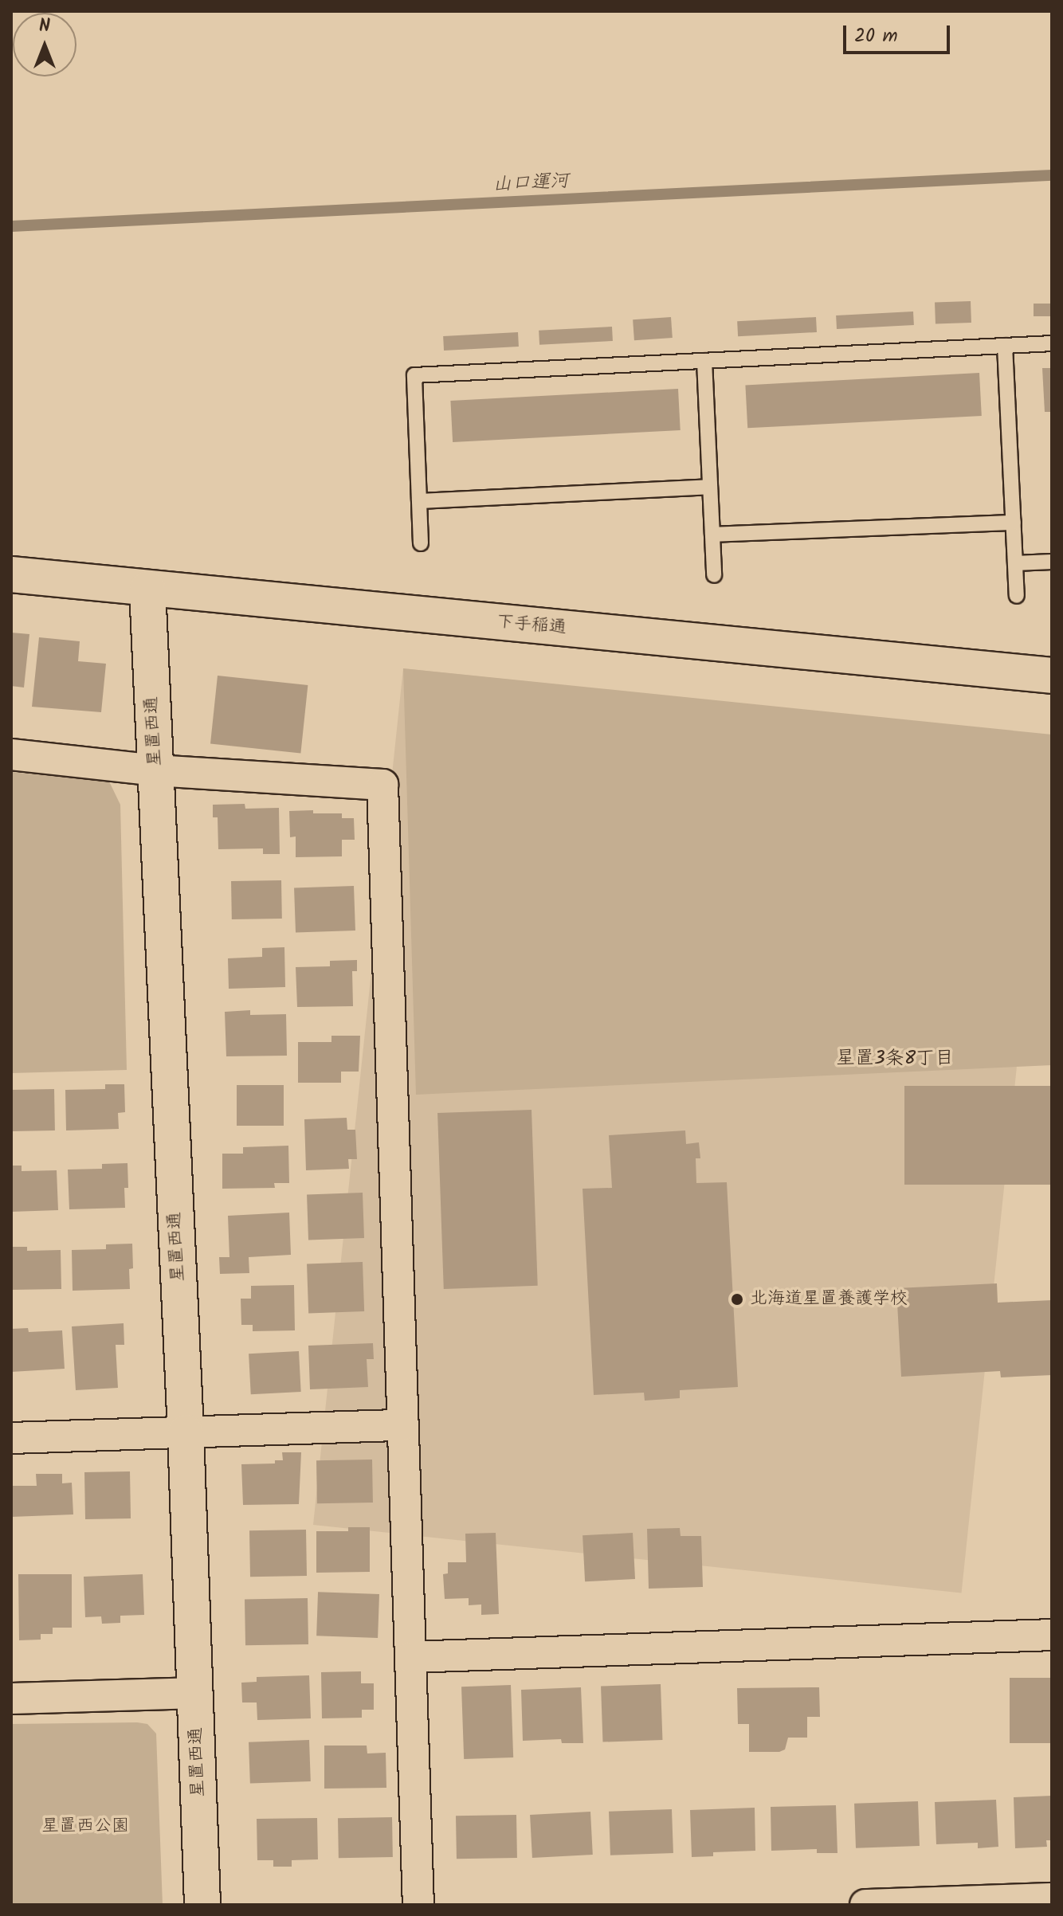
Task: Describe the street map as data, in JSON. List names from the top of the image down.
{
  "streets": {
    "street": ["下手稲通", "星置西通"]
  },
  "crossings": [
    ["下手稲通", "星置西通"]
  ],
  "districts": ["星置3条8丁目"],
  "water": ["山口運河"],
  "parks": ["星置西公園"],
  "places": ["北海道星置養護学校"],
  "scale_bar": "20 m",
  "north": "top"
}
